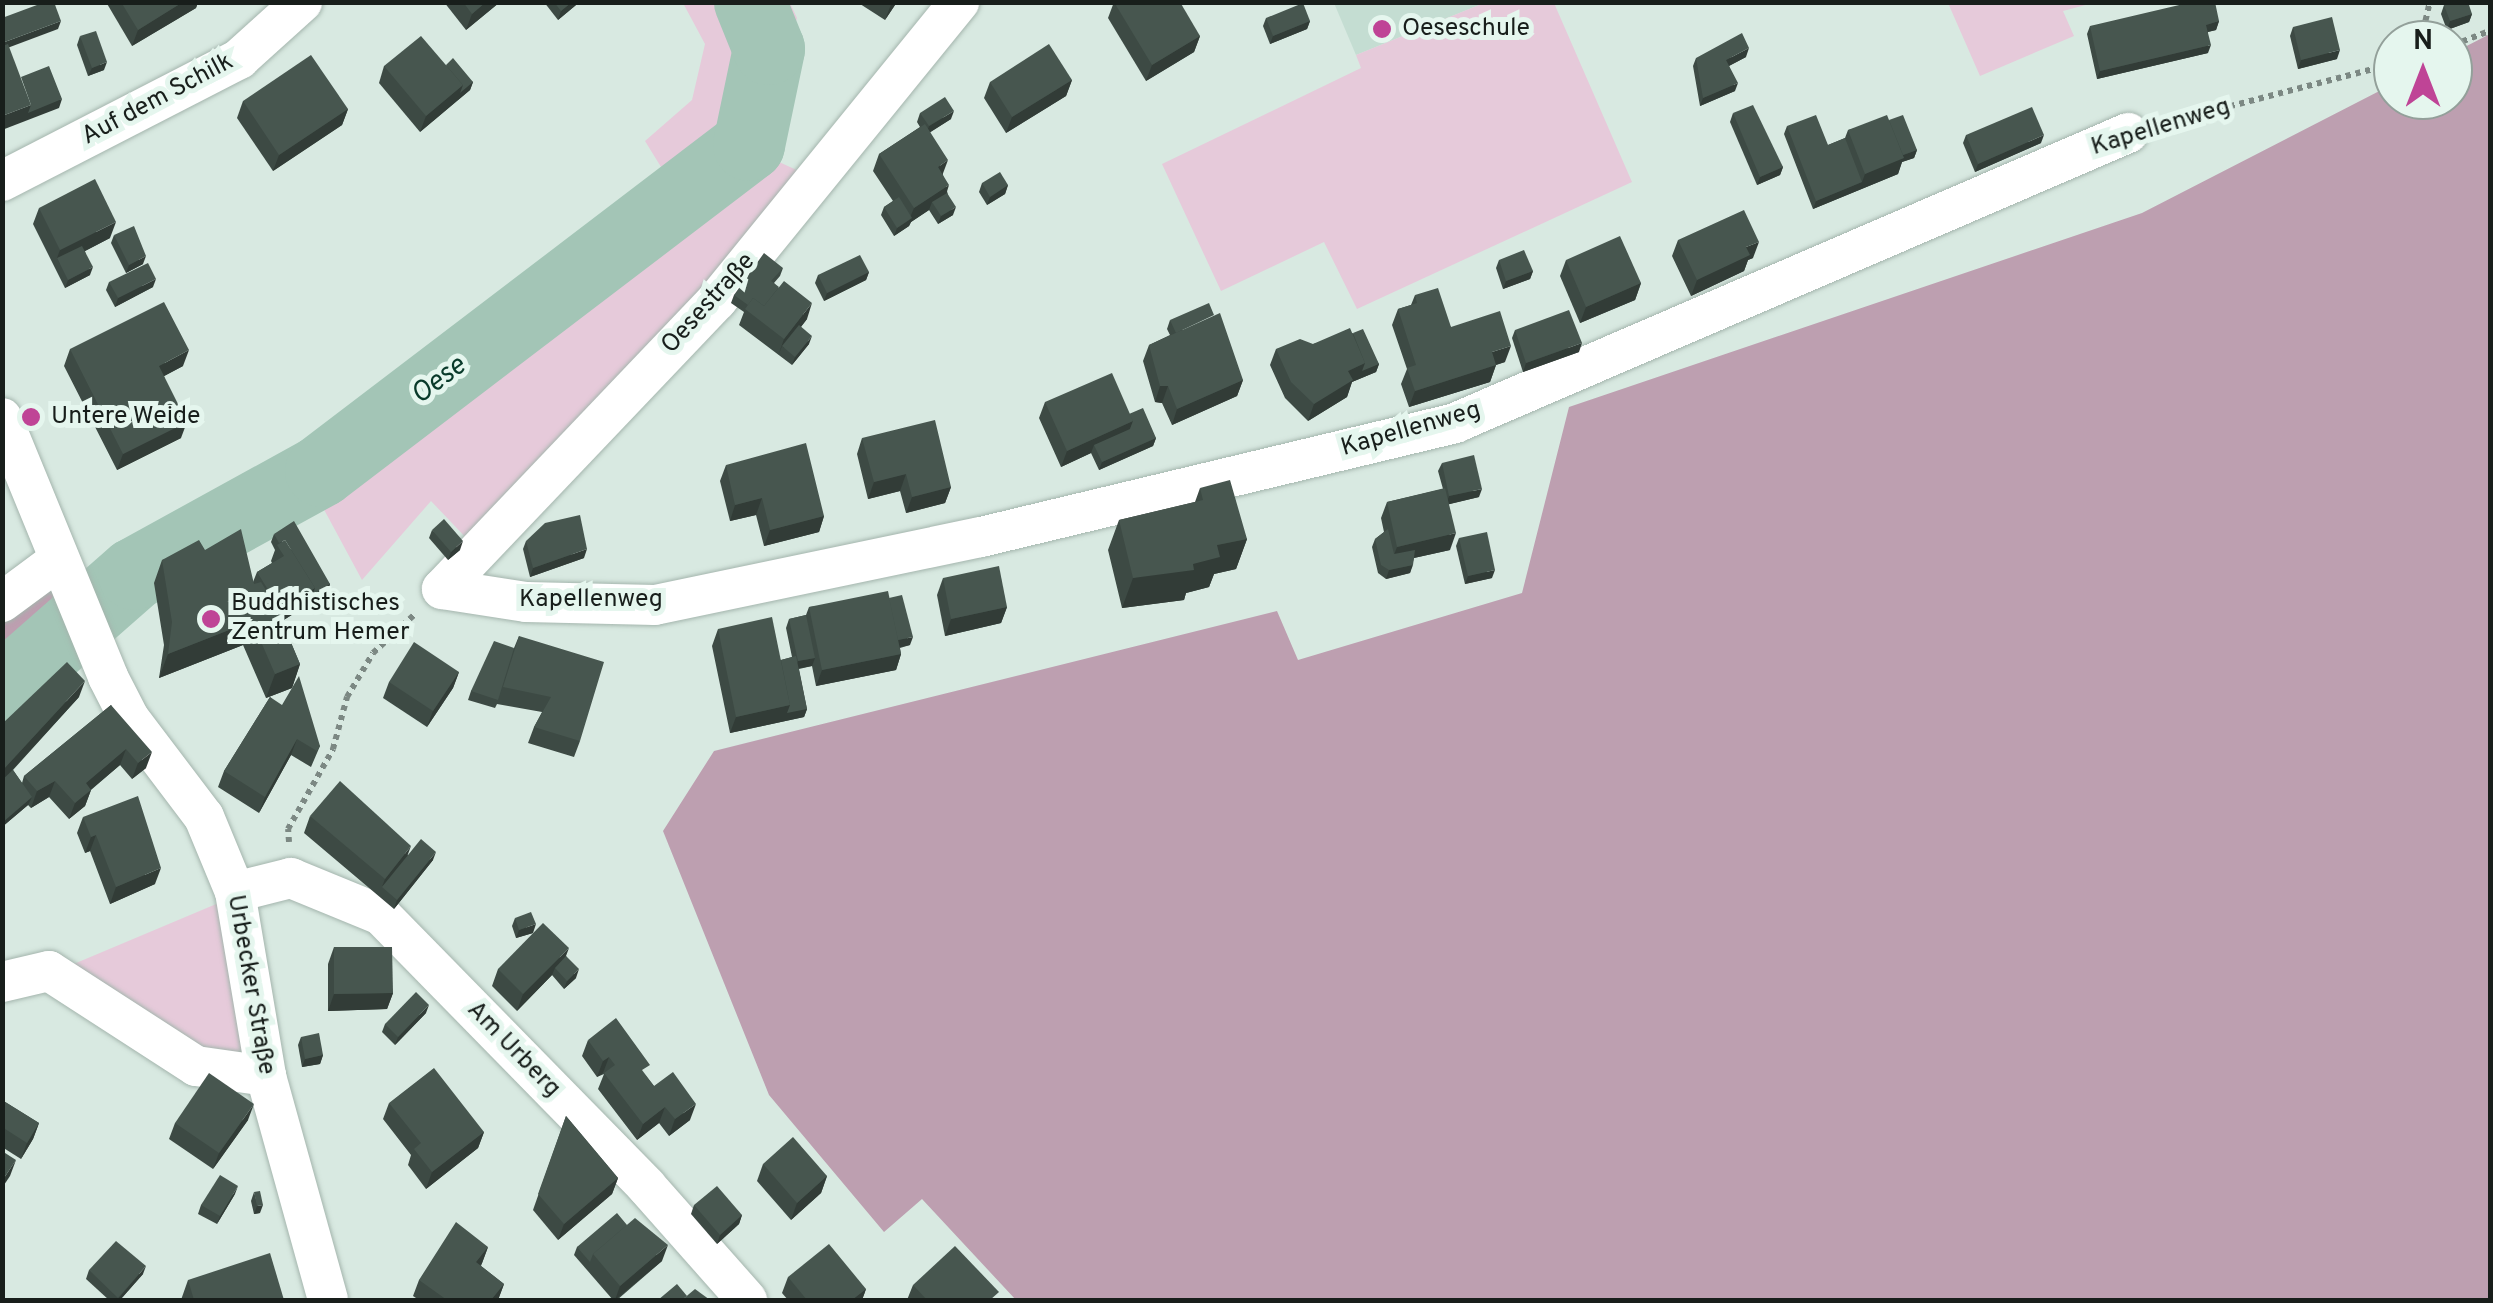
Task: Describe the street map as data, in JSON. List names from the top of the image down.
{
  "streets": {
    "street": [
      "Auf dem Schilk",
      "Kapellenweg",
      "Oesestraße",
      "Urbecker Straße",
      "Am Urberg"
    ]
  },
  "crossings": [
    ["Kapellenweg", "Oesestraße"]
  ],
  "water": ["Oese"],
  "places": ["Oeseschule", "Untere Weide", "Buddhistisches Zentrum Hemer"],
  "north": "top"
}
